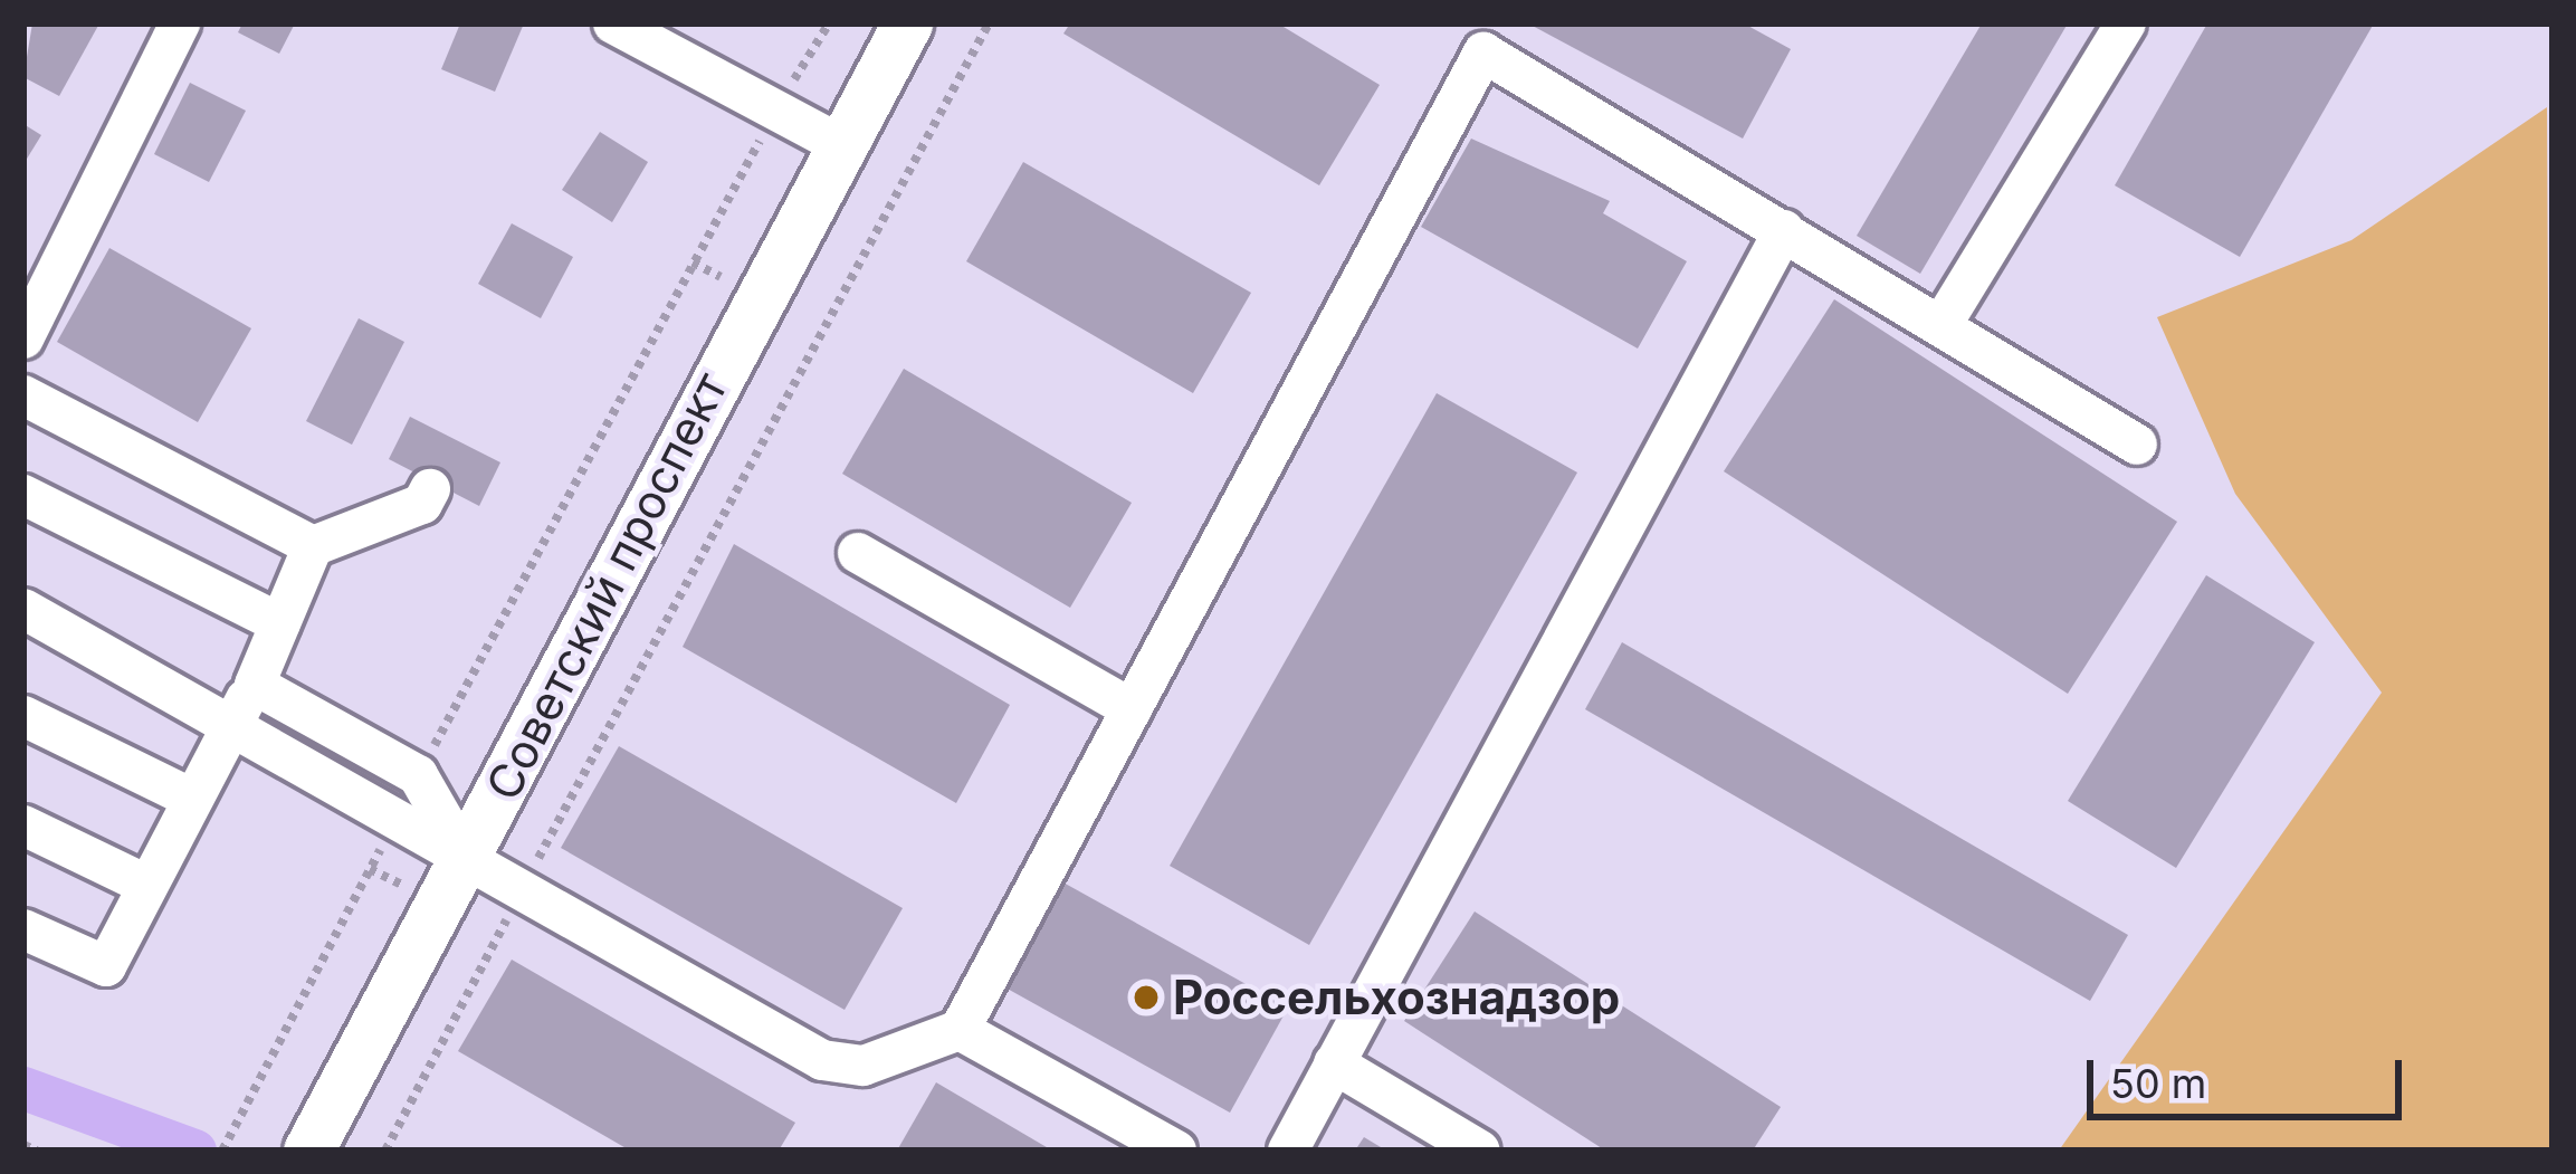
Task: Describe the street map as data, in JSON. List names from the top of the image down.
{
  "streets": {
    "main road": ["Советский проспект"]
  },
  "places": ["Россельхознадзор"],
  "scale_bar": "50 m"
}
